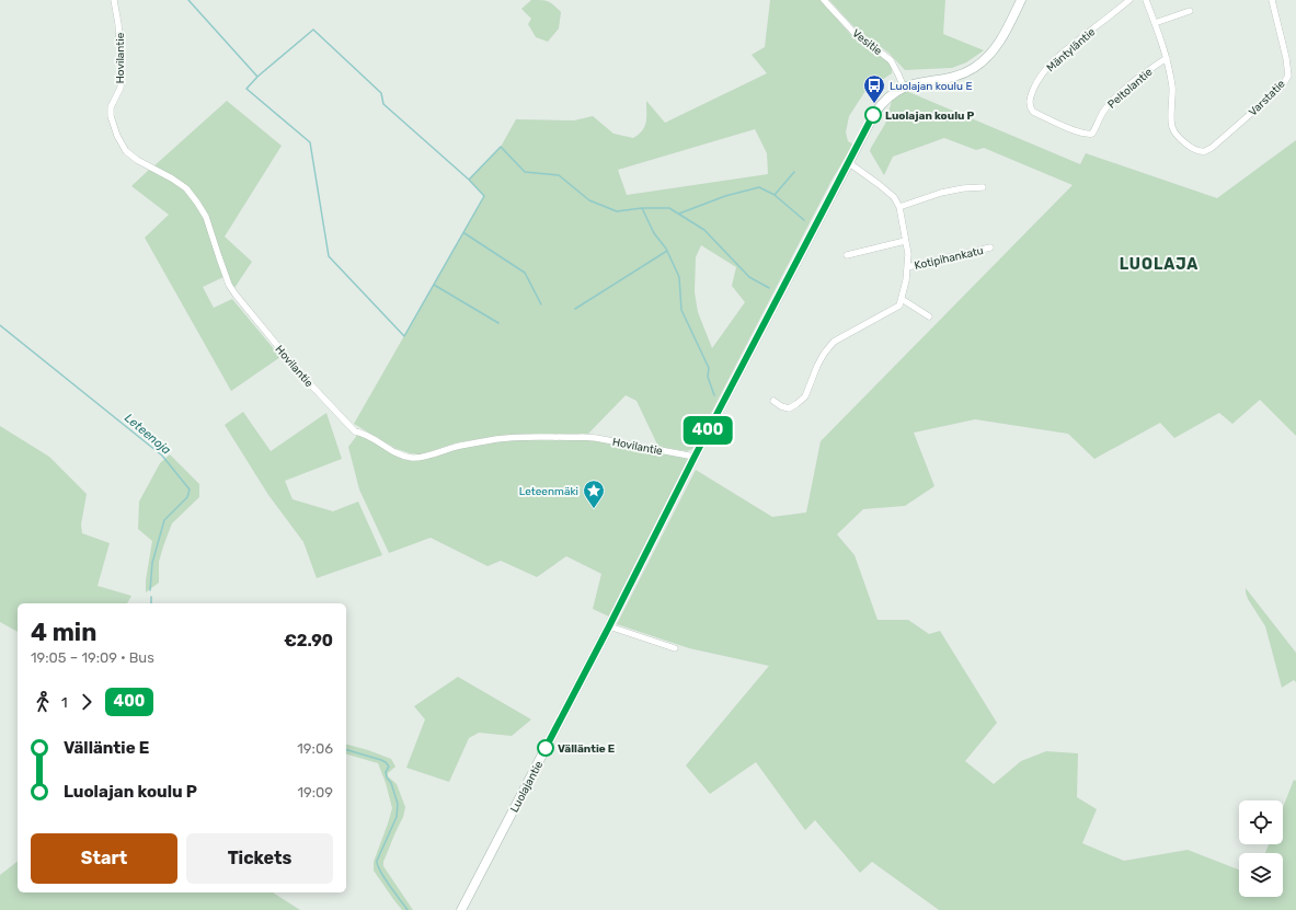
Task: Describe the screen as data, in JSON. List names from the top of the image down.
{
  "streets": {
    "main road": ["Luolajantie"],
    "street": [
      "Vesitie",
      "Mäntyläntie",
      "Hovilantie",
      "Peltolantie",
      "Varstatie",
      "Kotipihankatu"
    ]
  },
  "crossings": [
    ["Vesitie", "Luolajantie"],
    ["Mäntyläntie", "Peltolantie"],
    ["Hovilantie", "Luolajantie"],
    ["Peltolantie", "Varstatie"]
  ],
  "districts": ["LUOLAJA"],
  "water": ["Leteenoja"],
  "places": {
    "bus stop": ["Luolajan koulu E"],
    "other": ["Luolajan koulu P", "Välläntie E"],
    "place": ["Leteenmäki"]
  },
  "lines": ["bus line 400"],
  "page": {
    "on_map": "400",
    "heading": ["4 min", "19:05 – 19:09 · Bus", "€2.90"],
    "legs": ["1", "400"],
    "list": [
      {
        "name": "Välläntie E",
        "value": "19:06"
      },
      {
        "name": "Luolajan koulu P",
        "value": "19:09"
      }
    ],
    "buttons": ["Start", "Tickets"]
  }
}
